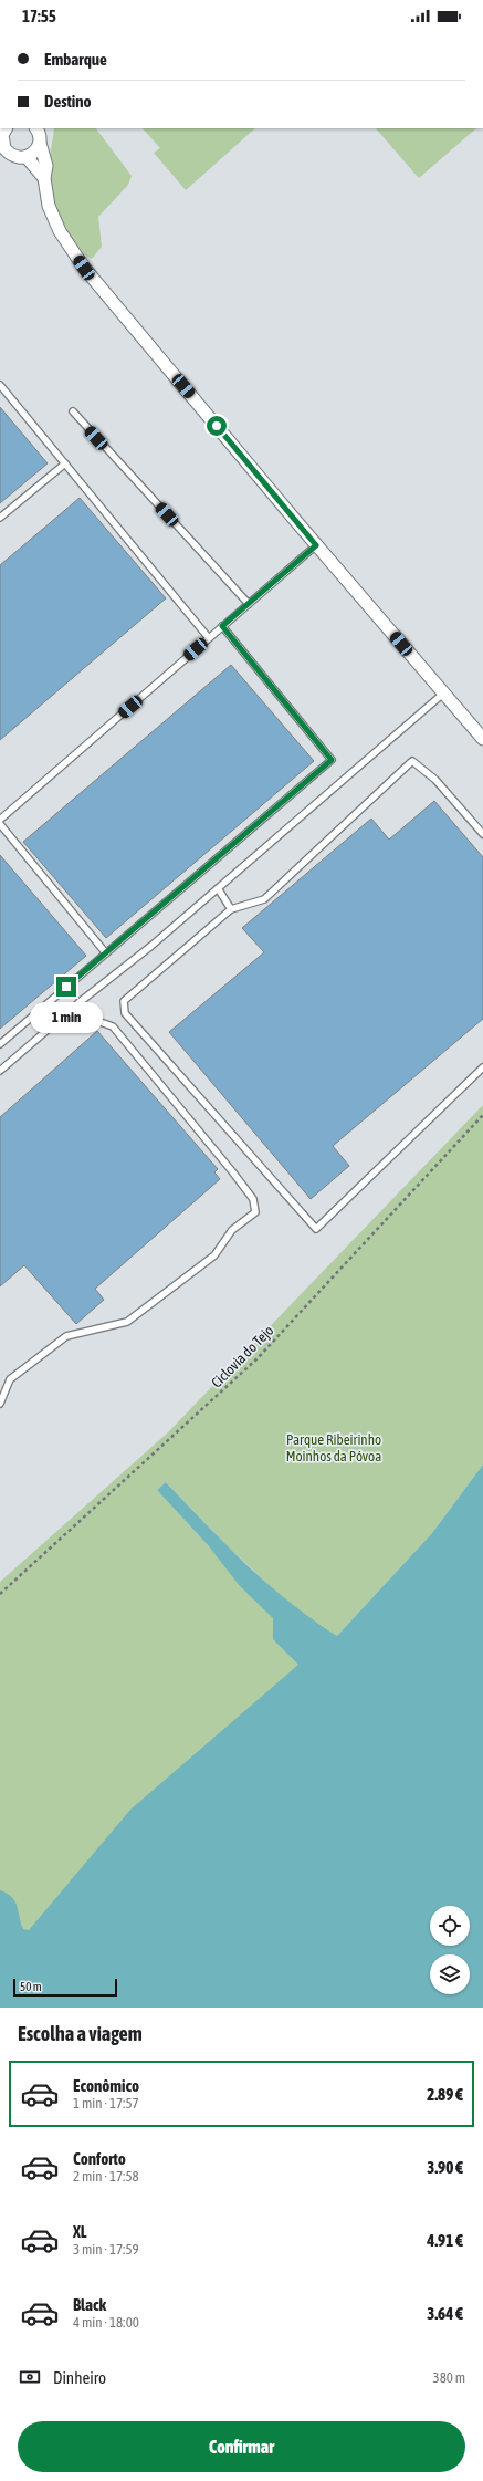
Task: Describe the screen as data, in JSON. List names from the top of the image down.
{
  "streets": {
    "path": ["Ciclovia do Tejo"]
  },
  "parks": ["Parque Ribeirinho Moinhos da Póvoa"],
  "scale_bar": "50 m",
  "page": {
    "status": "17:55",
    "banner": ["Embarque", "Destino"],
    "bubble": "1 min",
    "scale": "50 m",
    "heading": "Escolha a viagem",
    "list": [
      {
        "name": "Econômico",
        "note": "1 min · 17:57",
        "value": "2.89 €"
      },
      {
        "name": "Conforto",
        "note": "2 min · 17:58",
        "value": "3.90 €"
      },
      {
        "name": "XL",
        "note": "3 min · 17:59",
        "value": "4.91 €"
      },
      {
        "name": "Black",
        "note": "4 min · 18:00",
        "value": "3.64 €"
      }
    ],
    "pay": ["Dinheiro", "380 m"],
    "buttons": "Confirmar"
  }
}
